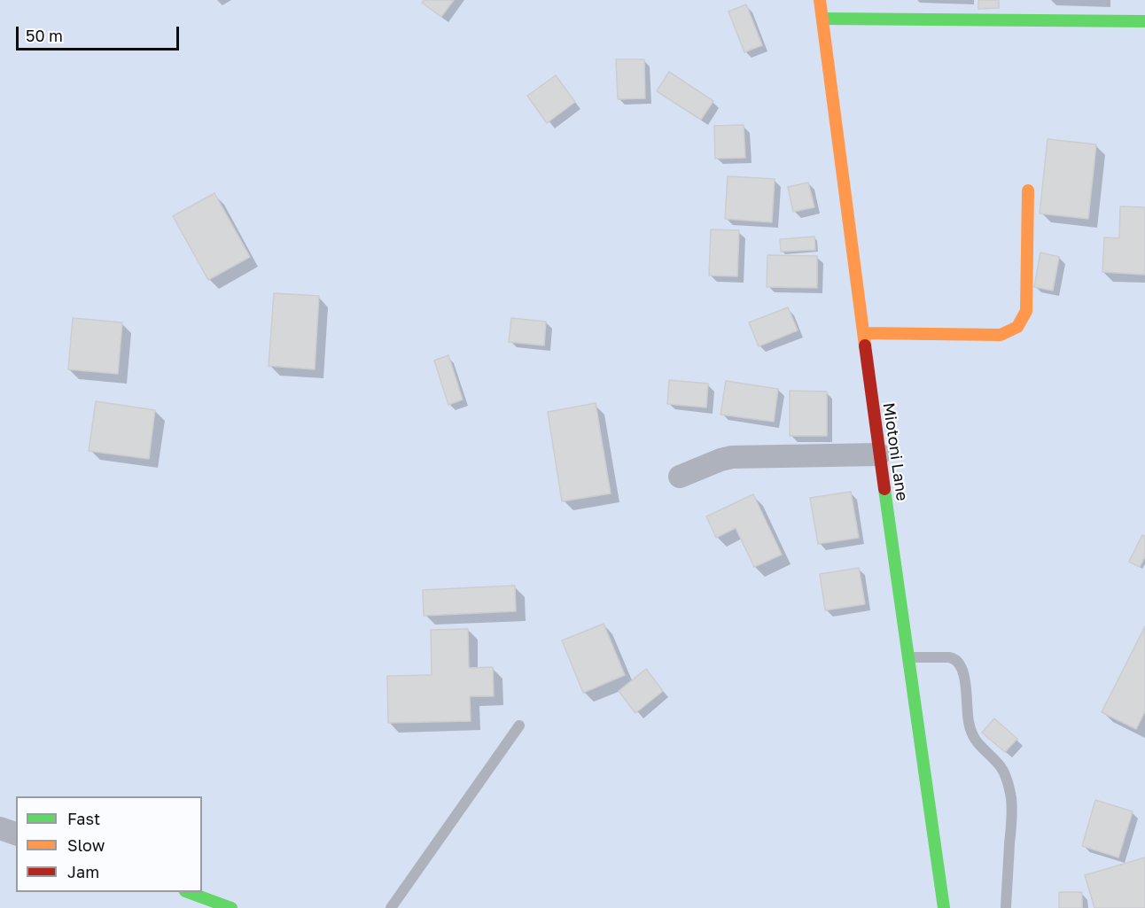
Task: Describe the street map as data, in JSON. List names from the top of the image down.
{
  "streets": {
    "street": ["Miotoni Lane"]
  },
  "legend": ["Fast", "Slow", "Jam"],
  "scale_bar": "50 m"
}
